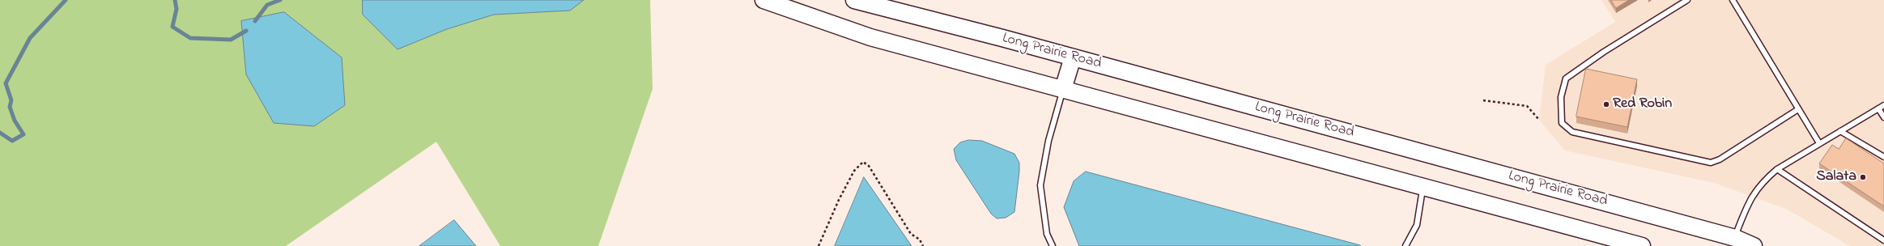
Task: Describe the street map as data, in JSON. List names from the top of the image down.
{
  "streets": {
    "main road": ["Long Prairie Road"]
  },
  "places": ["Red Robin", "Salata"]
}
